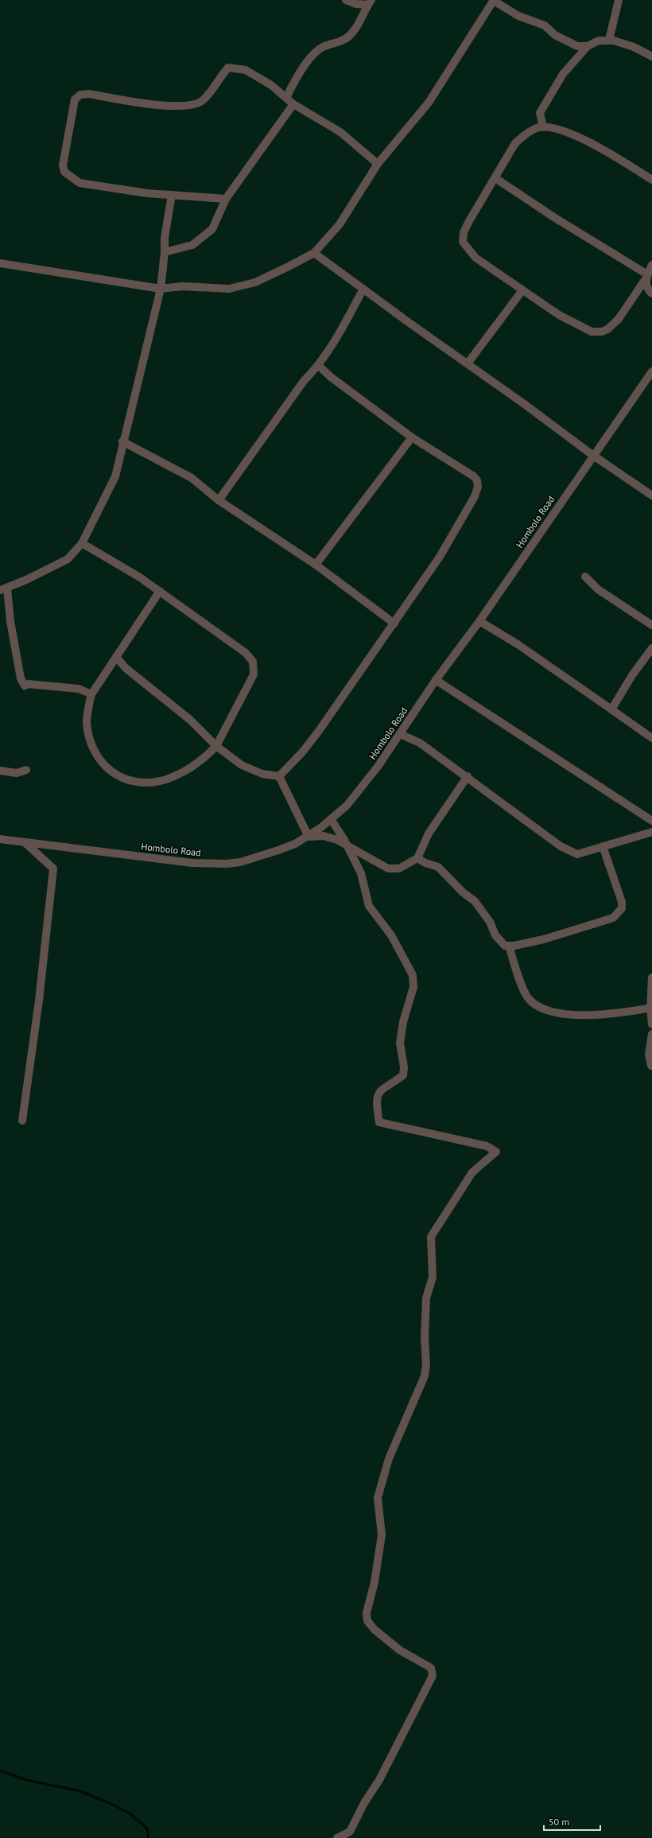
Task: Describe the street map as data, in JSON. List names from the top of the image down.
{
  "streets": {
    "street": ["Hombolo Road"]
  },
  "scale_bar": "50 m"
}
